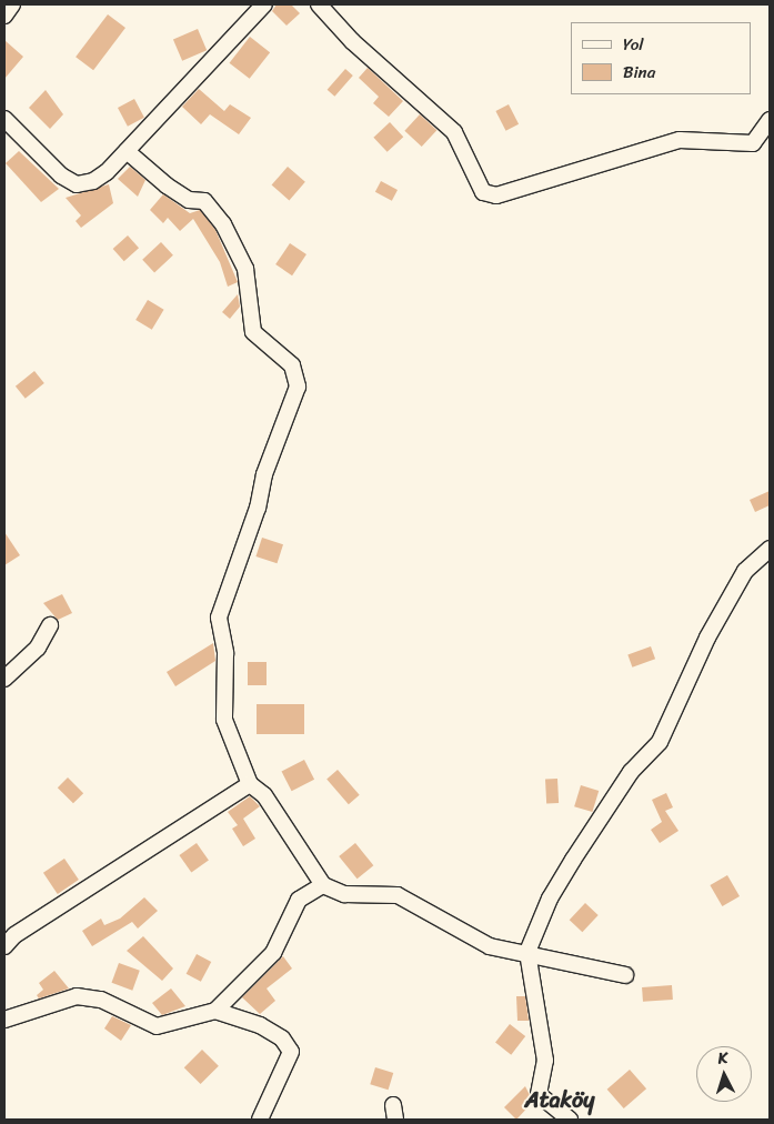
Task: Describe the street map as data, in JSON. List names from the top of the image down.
{
  "districts": ["Ataköy"],
  "legend": ["Yol", "Bina"],
  "north": "top"
}
